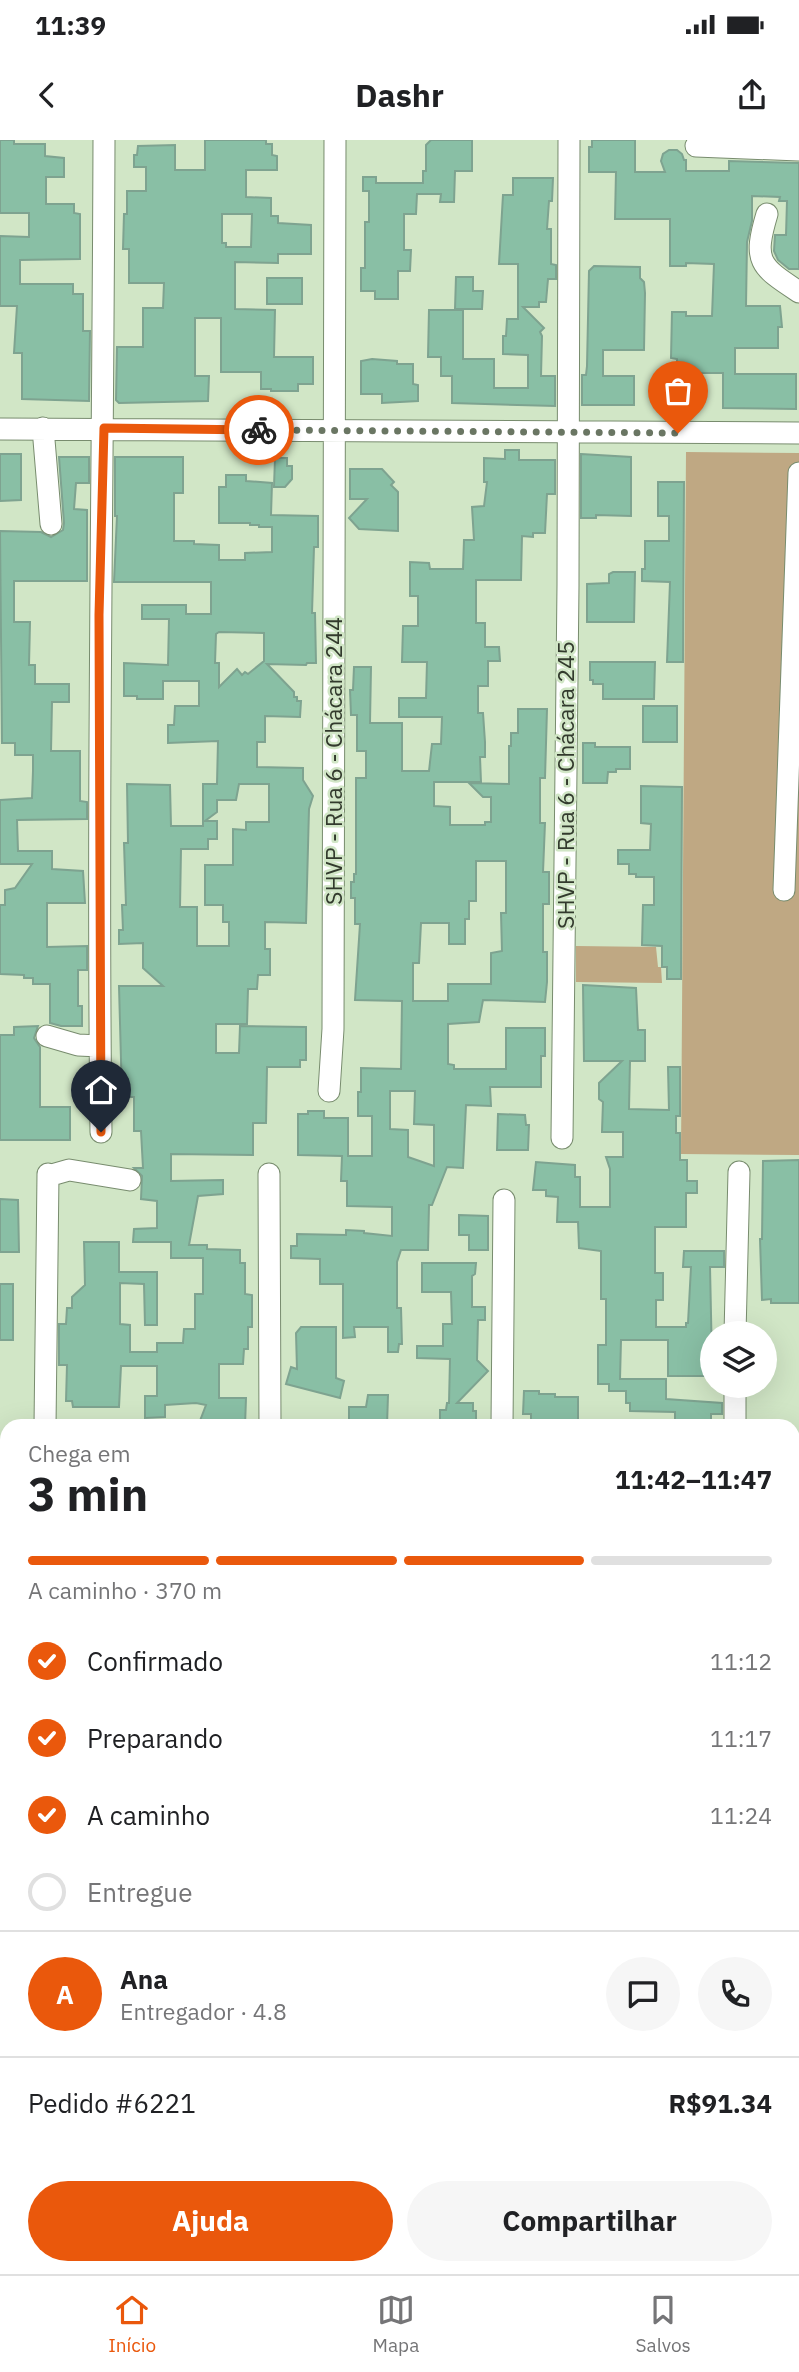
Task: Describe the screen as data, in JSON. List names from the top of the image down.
{
  "streets": {
    "street": ["SHVP - Rua 6 - Chácara 244", "SHVP - Rua 6 - Chácara 245"]
  },
  "page": {
    "status": "11:39",
    "header": "Dashr",
    "heading": ["3 min", "Chega em", "11:42–11:47"],
    "panel": [
      "Ana",
      "Entregador · 4.8",
      "Pedido #6221",
      "R$91.34"
    ],
    "bar": "A caminho · 370 m",
    "list": [
      ["Confirmado", "11:12"],
      ["Preparando", "11:17"],
      ["A caminho", "11:24"],
      "Entregue"
    ],
    "round": "A",
    "buttons": ["Ajuda", "Compartilhar"],
    "tabs": ["Início", "Mapa", "Salvos"]
  }
}
